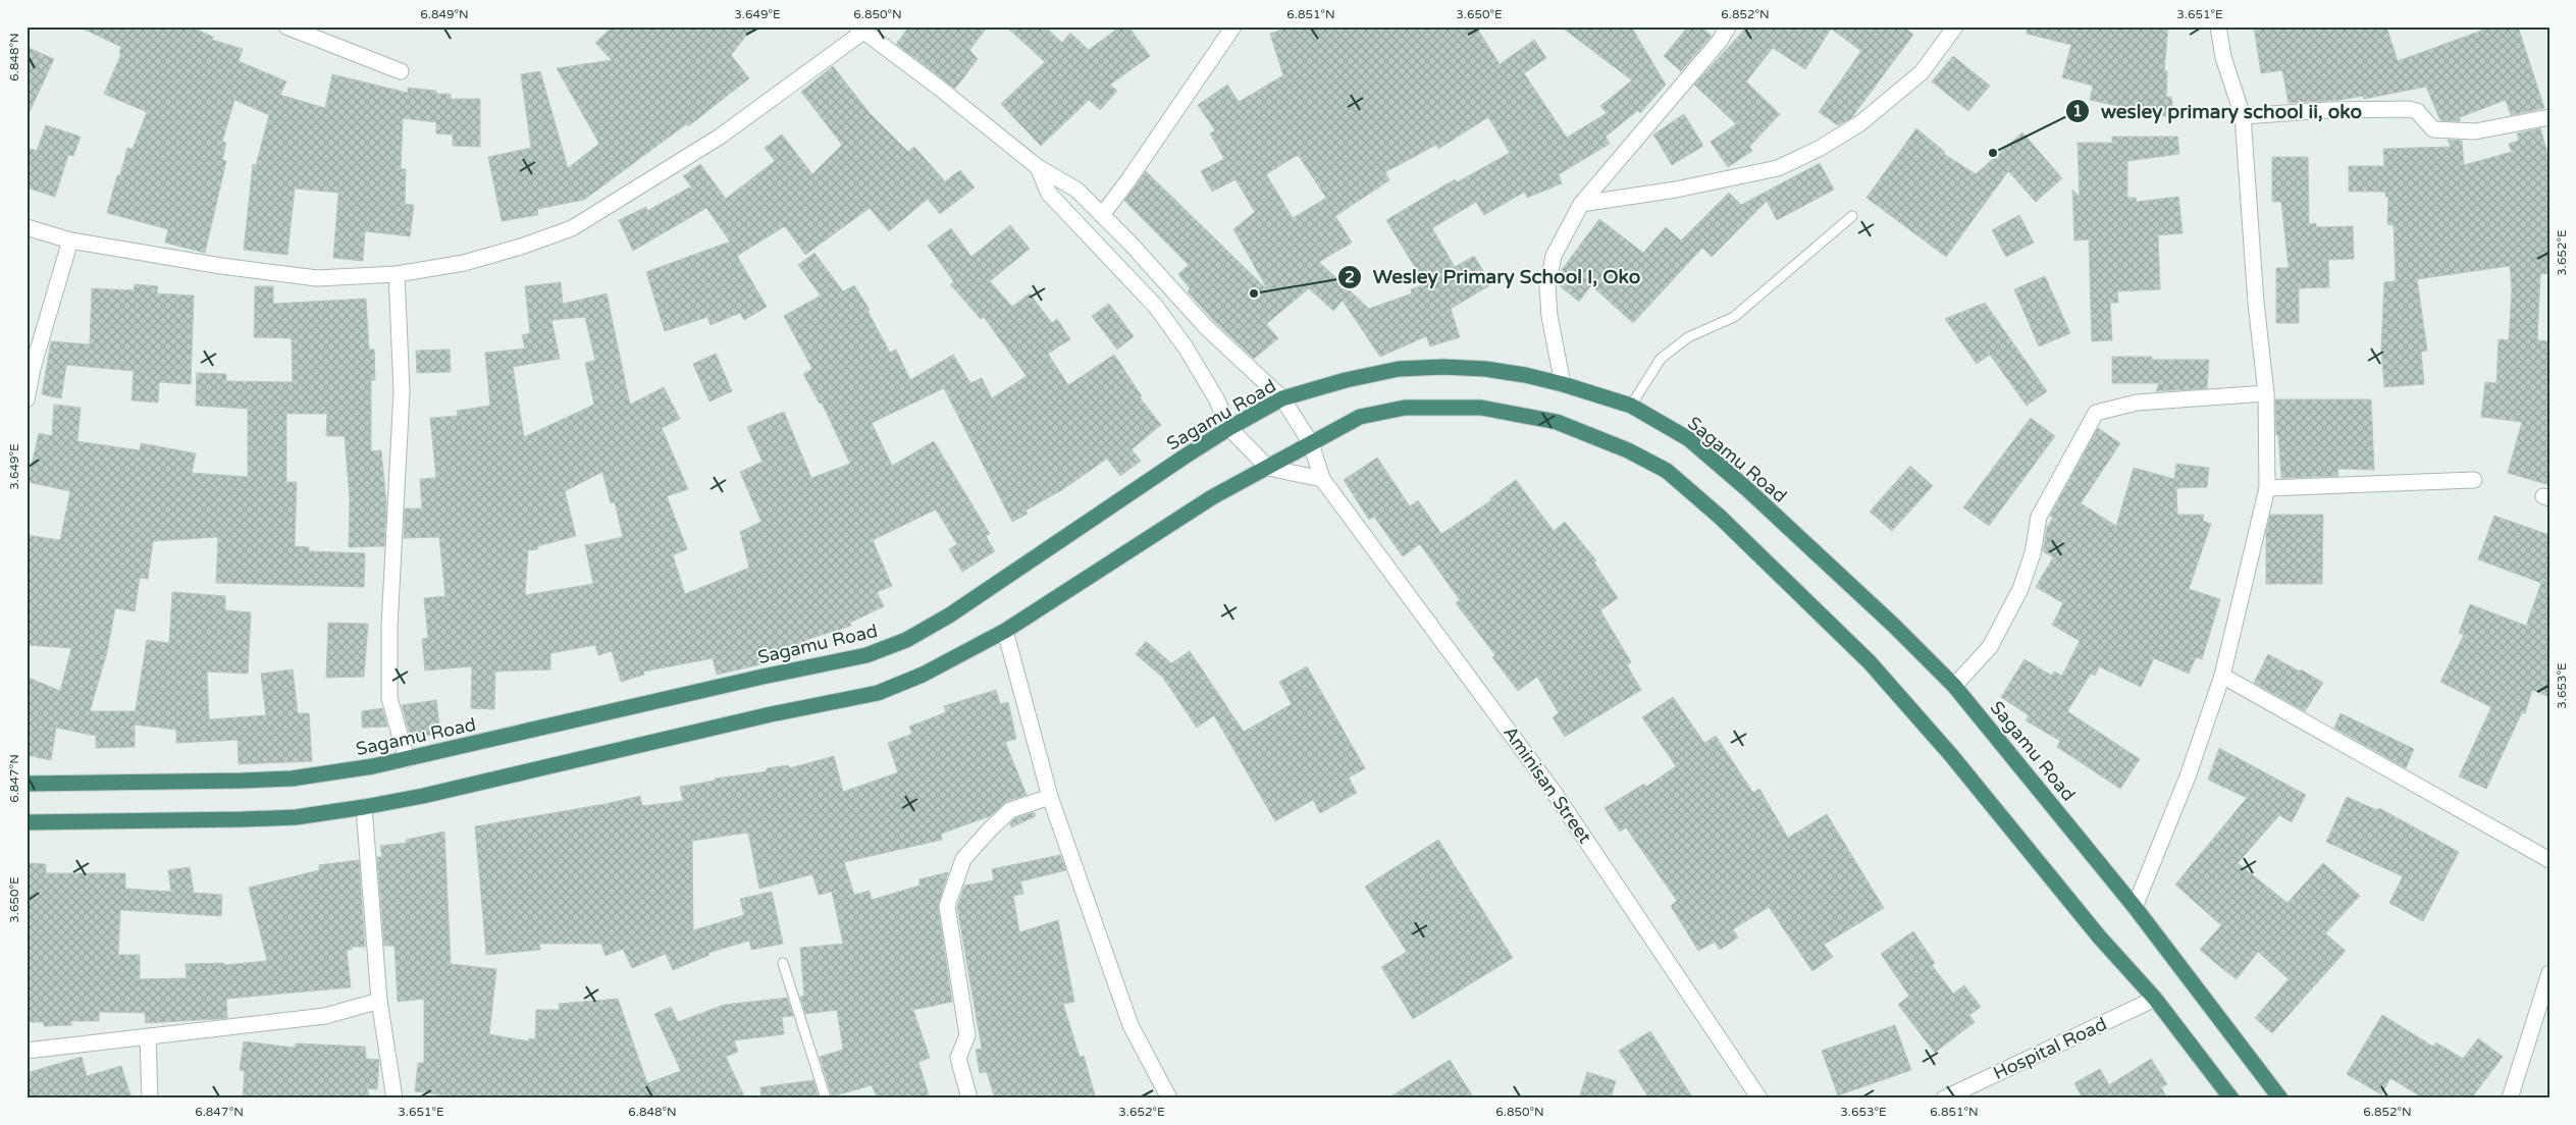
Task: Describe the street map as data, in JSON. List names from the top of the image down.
{
  "streets": {
    "highway": ["Sagamu Road"],
    "street": ["Aminisan Street", "Hospital Road"]
  },
  "crossings": [
    ["Sagamu Road", "Aminisan Street"]
  ],
  "places": ["wesley primary school ii, oko", "Wesley Primary School I, Oko"],
  "coordinates": [
    "6.849°N",
    "3.649°E",
    "6.850°N",
    "6.851°N",
    "3.650°E",
    "6.852°N",
    "3.651°E",
    "6.848°N",
    "3.652°E",
    "3.653°E",
    "6.847°N"
  ]
}
